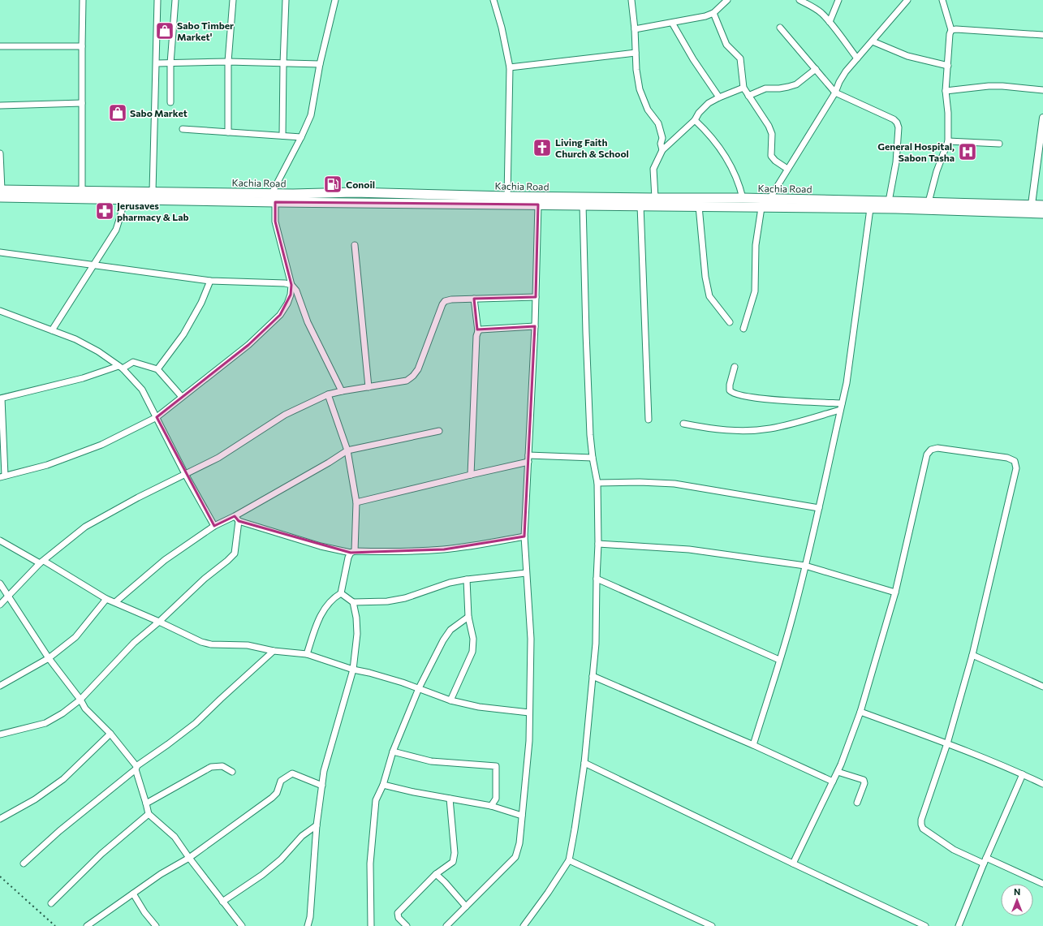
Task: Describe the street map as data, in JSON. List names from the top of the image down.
{
  "streets": {
    "highway": ["Kachia Road"]
  },
  "places": {
    "shop": ["Sabo Timber Market'", "Sabo Market"],
    "church": ["Living Faith Church & School"],
    "hospital": ["General Hospital, Sabon Tasha"],
    "fuel station": ["Conoil"],
    "pharmacy": ["Jerusaves pharmacy & Lab"]
  },
  "north": "top"
}
